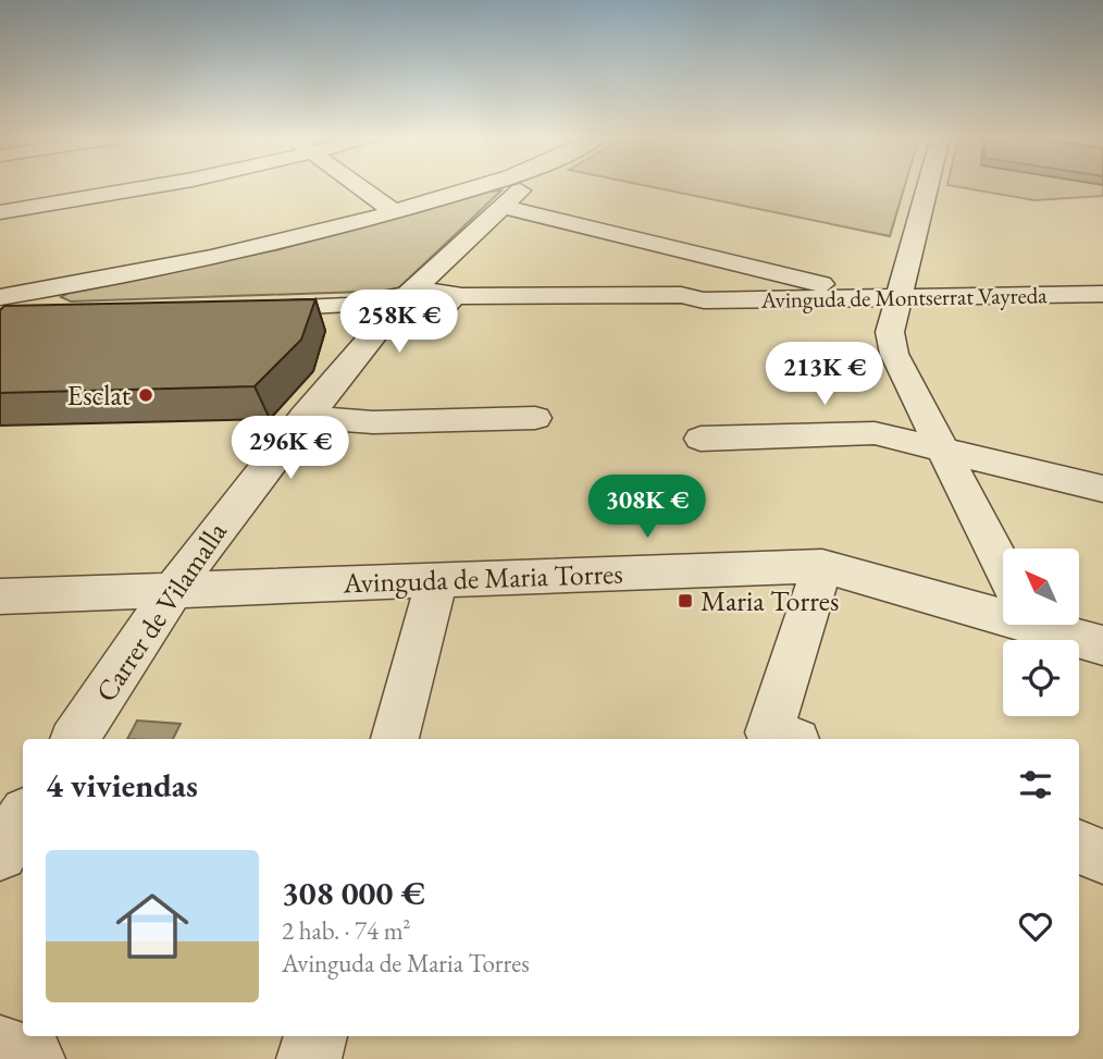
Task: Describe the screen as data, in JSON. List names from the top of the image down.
{
  "streets": {
    "street": ["Avinguda de Montserrat Vayreda", "Avinguda de Maria Torres", "Carrer de Vilamalla"]
  },
  "crossings": [
    ["Avinguda de Montserrat Vayreda", "Carrer de Vilamalla"],
    ["Avinguda de Maria Torres", "Carrer de Vilamalla"]
  ],
  "places": {
    "other": ["Esclat"],
    "transit": ["Maria Torres"]
  },
  "north": "top left",
  "page": {
    "price": [
      "258K €",
      "213K €",
      "296K €",
      "308K €"
    ],
    "heading": "4 viviendas",
    "list": [
      {
        "name": "308 000 €",
        "note": "2 hab. · 74 m² · Avinguda de Maria Torres"
      }
    ]
  }
}
